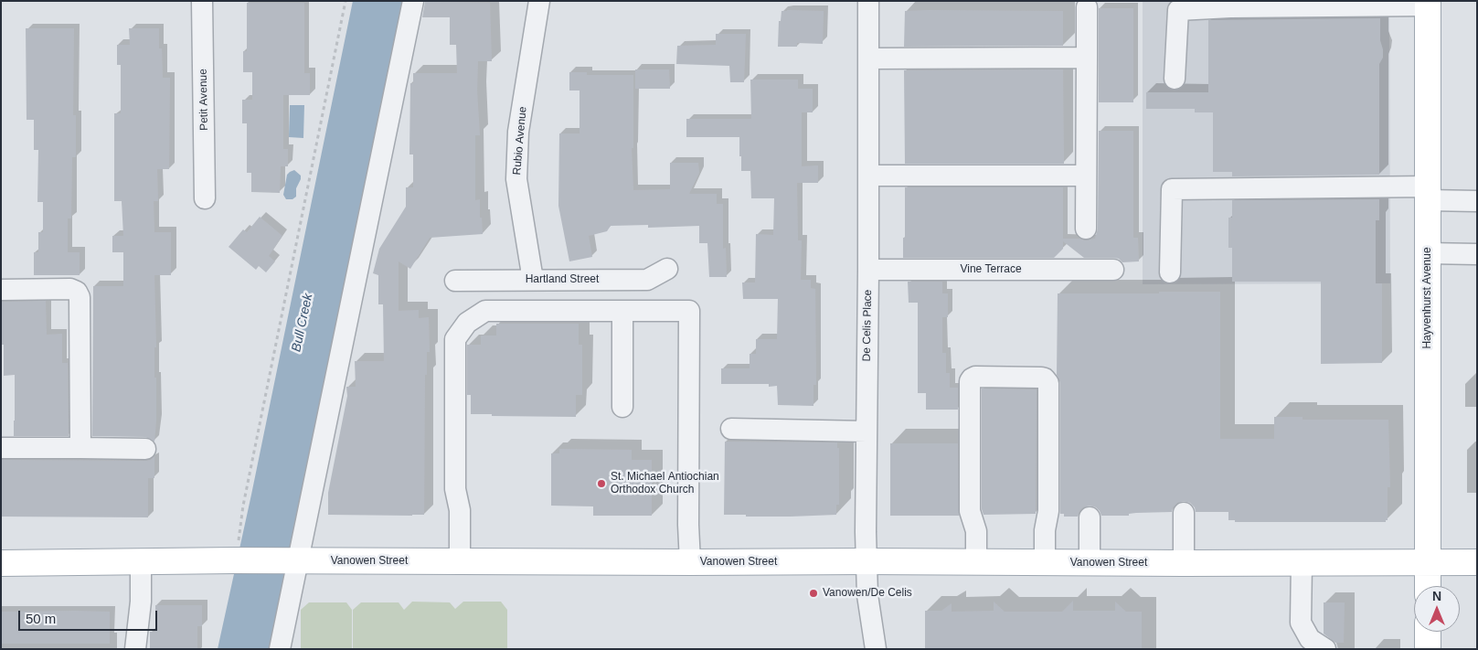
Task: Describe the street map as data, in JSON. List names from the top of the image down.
{
  "streets": {
    "main road": ["Hayvenhurst Avenue", "Vanowen Street"],
    "street": [
      "Petit Avenue",
      "Rubio Avenue",
      "Vine Terrace",
      "Hartland Street",
      "De Celis Place"
    ]
  },
  "crossings": [
    ["Rubio Avenue", "Hartland Street"],
    ["Vine Terrace", "De Celis Place"],
    ["Hayvenhurst Avenue", "Vanowen Street"],
    ["De Celis Place", "Vanowen Street"]
  ],
  "water": ["Bull Creek"],
  "places": ["St. Michael Antiochian Orthodox Church", "Vanowen/De Celis"],
  "scale_bar": "50 m",
  "north": "top"
}
